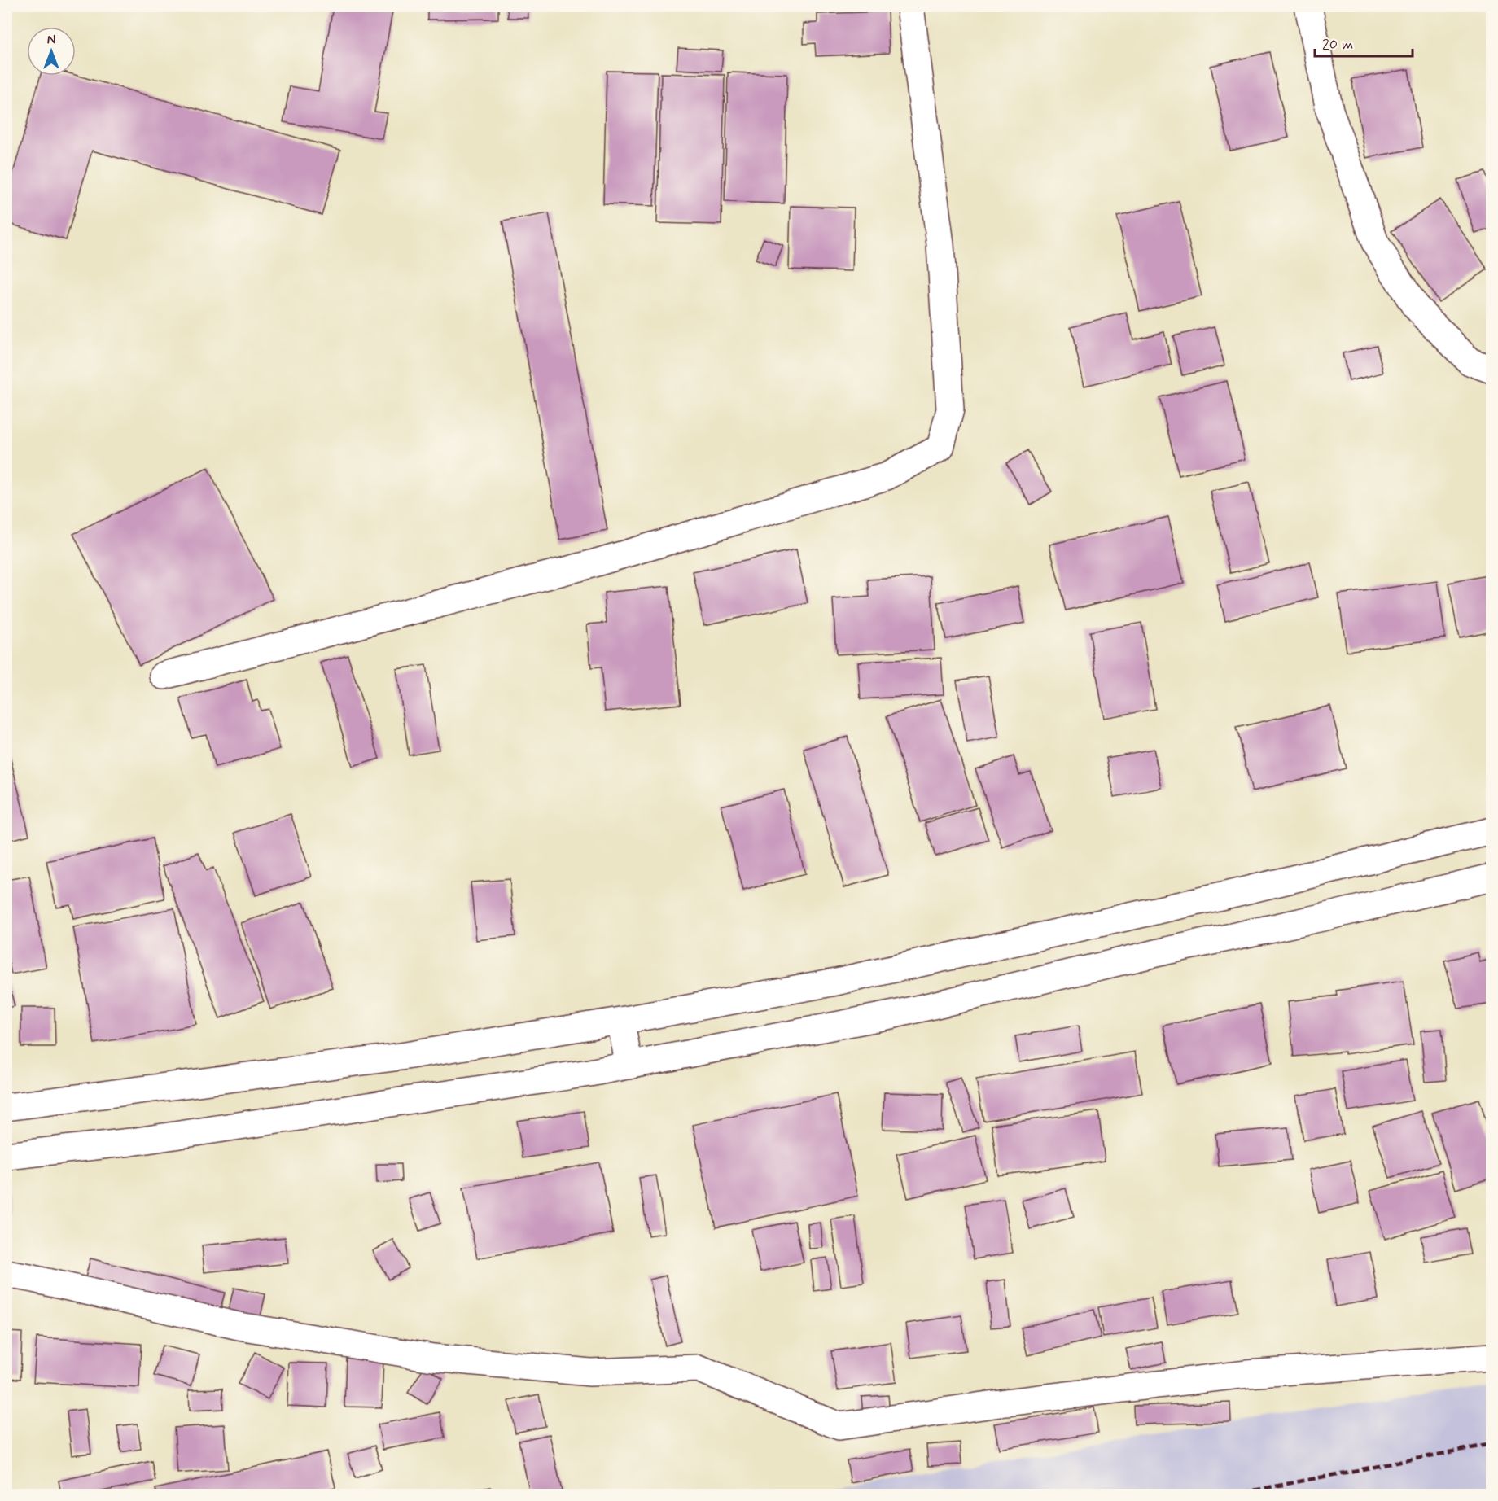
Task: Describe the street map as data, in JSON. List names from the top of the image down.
{
  "scale_bar": "20 m",
  "north": "top"
}
